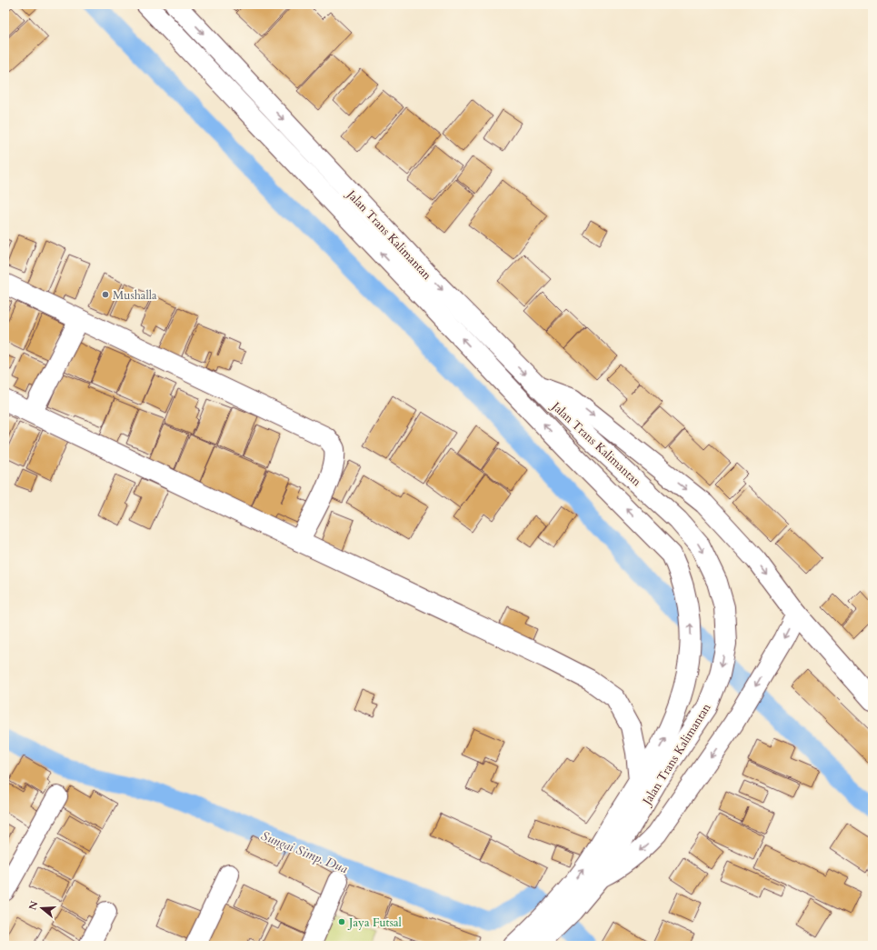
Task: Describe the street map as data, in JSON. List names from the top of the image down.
{
  "streets": {
    "main road": ["Jalan Trans Kalimantan"]
  },
  "water": ["Sungai Simp. Dua"],
  "places": ["Mushalla", "Jaya Futsal"],
  "north": "left"
}
